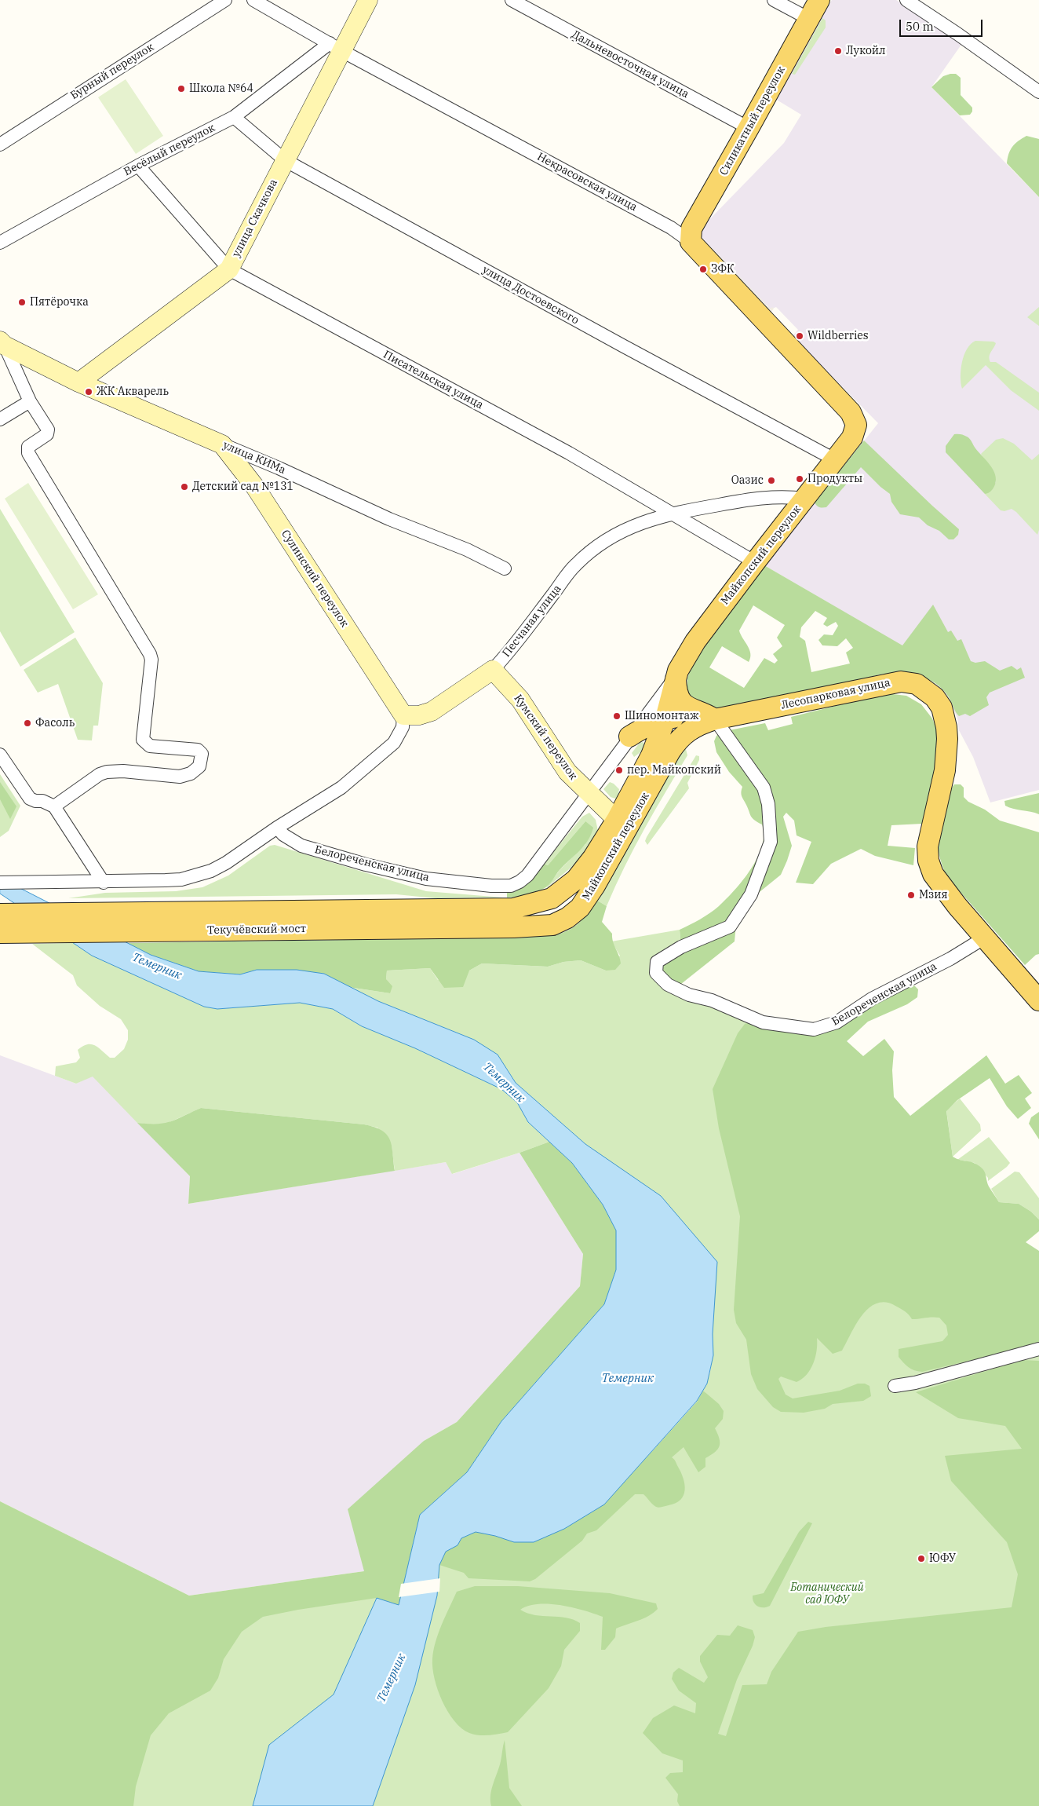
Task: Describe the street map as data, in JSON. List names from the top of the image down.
{
  "streets": {
    "main road": [
      "Силикатный переулок",
      "Некрасовская улица",
      "Майкопский переулок",
      "Лесопарковая улица",
      "Текучёвский мост"
    ],
    "street": [
      "Дальневосточная улица",
      "Бурный переулок",
      "Весёлый переулок",
      "улица Скачкова",
      "улица Достоевского",
      "Писательская улица",
      "улица КИМа",
      "Сулинский переулок",
      "Песчаная улица",
      "Кумский переулок",
      "Белореченская улица"
    ]
  },
  "crossings": [
    ["Дальневосточная улица", "Силикатный переулок"],
    ["Силикатный переулок", "Некрасовская улица"],
    ["Весёлый переулок", "Некрасовская улица"],
    ["Весёлый переулок", "улица Скачкова"],
    ["Весёлый переулок", "улица Достоевского"],
    ["Весёлый переулок", "Писательская улица"],
    ["Некрасовская улица", "улица Скачкова"],
    ["Некрасовская улица", "Майкопский переулок"],
    ["улица Скачкова", "улица Достоевского"],
    ["улица Скачкова", "Писательская улица"],
    ["улица Скачкова", "улица КИМа"],
    ["улица Достоевского", "Майкопский переулок"],
    ["Писательская улица", "Майкопский переулок"],
    ["Писательская улица", "Песчаная улица"],
    ["улица КИМа", "Сулинский переулок"],
    ["Майкопский переулок", "Песчаная улица"],
    ["Майкопский переулок", "Лесопарковая улица"],
    ["Майкопский переулок", "Кумский переулок"],
    ["Майкопский переулок", "Белореченская улица"],
    ["Майкопский переулок", "Текучёвский мост"],
    ["Сулинский переулок", "Песчаная улица"],
    ["Песчаная улица", "Кумский переулок"],
    ["Лесопарковая улица", "Белореченская улица"]
  ],
  "water": ["Темерник"],
  "parks": ["Ботанический сад ЮФУ"],
  "places": [
    "Лукойл",
    "Школа №64",
    "ЗФК",
    "Пятёрочка",
    "Wildberries",
    "ЖК Акварель",
    "Продукты",
    "Оазис",
    "Детский сад №131",
    "Шиномонтаж",
    "Фасоль",
    "пер. Майкопский",
    "Мзия",
    "ЮФУ"
  ],
  "scale_bar": "50 m"
}
